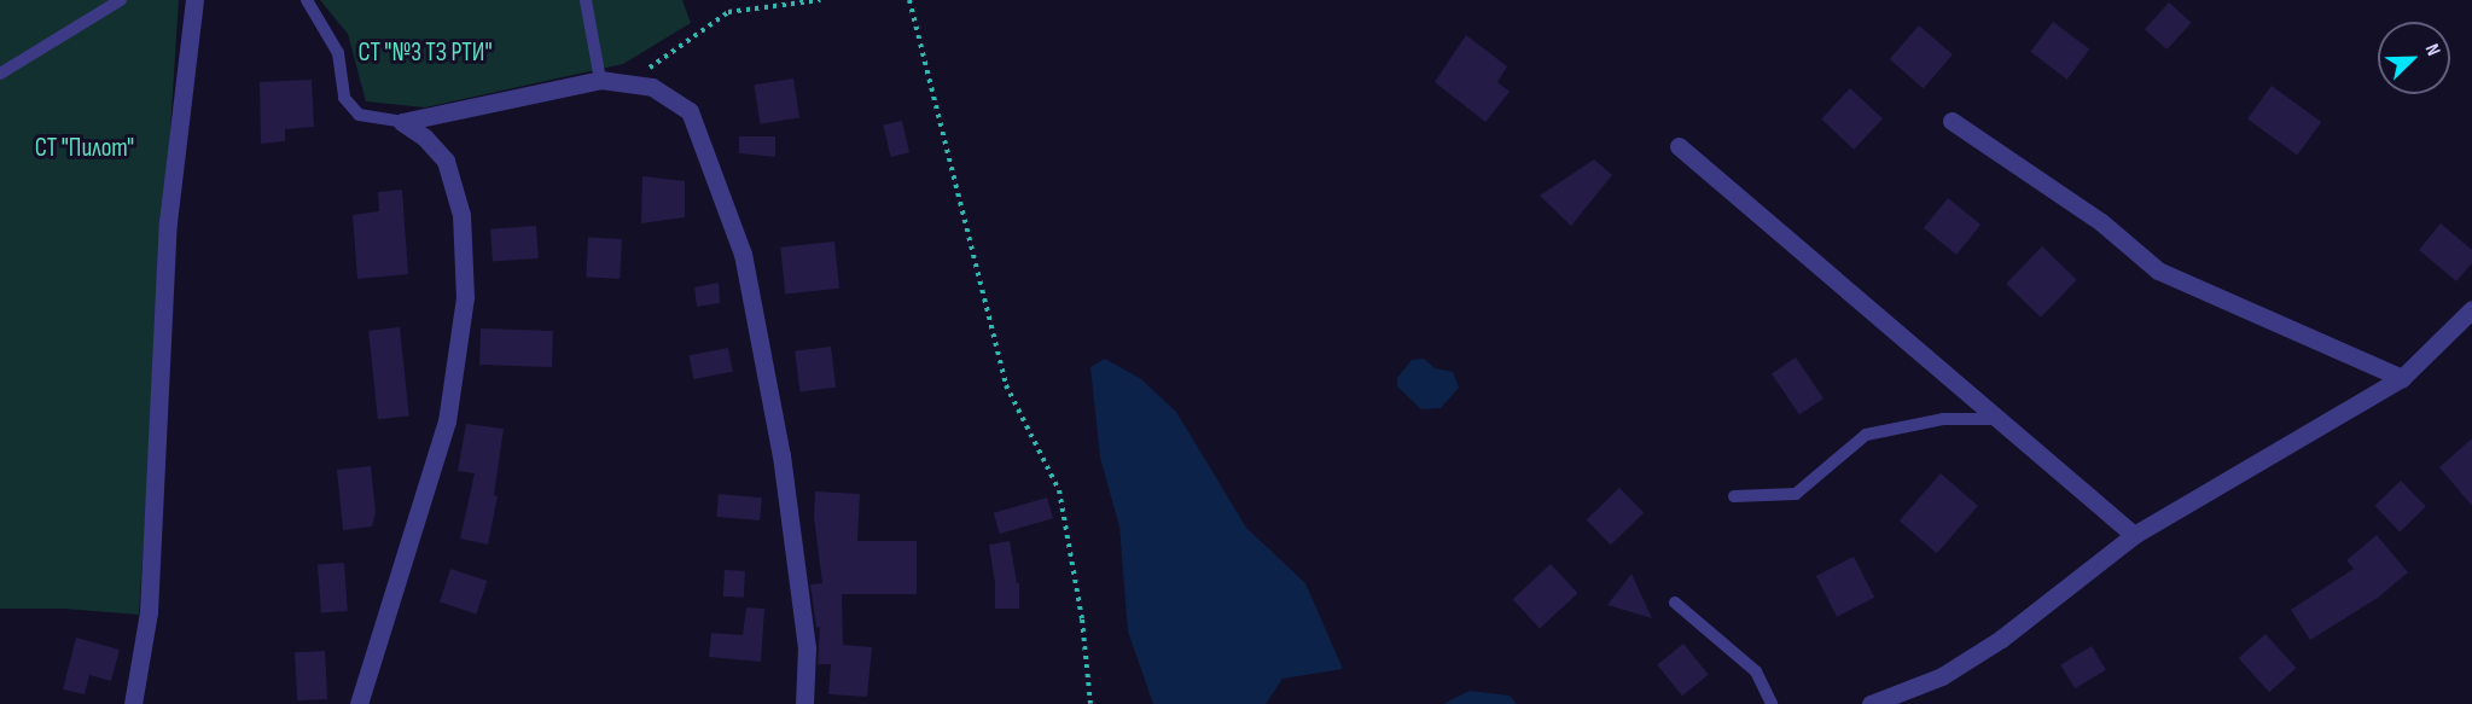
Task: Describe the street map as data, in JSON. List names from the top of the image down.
{
  "parks": ["СТ \"№3 ТЗ РТИ\"", "СТ \"Пилот\""],
  "north": "top right"
}
